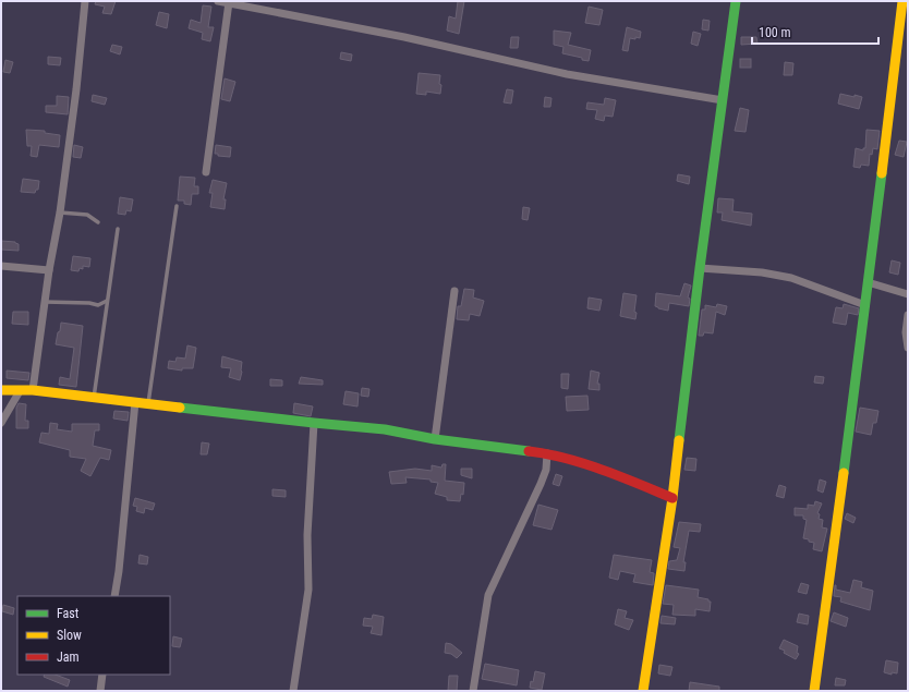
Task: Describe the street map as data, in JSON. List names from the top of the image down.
{
  "legend": ["Fast", "Slow", "Jam"],
  "scale_bar": "100 m"
}
